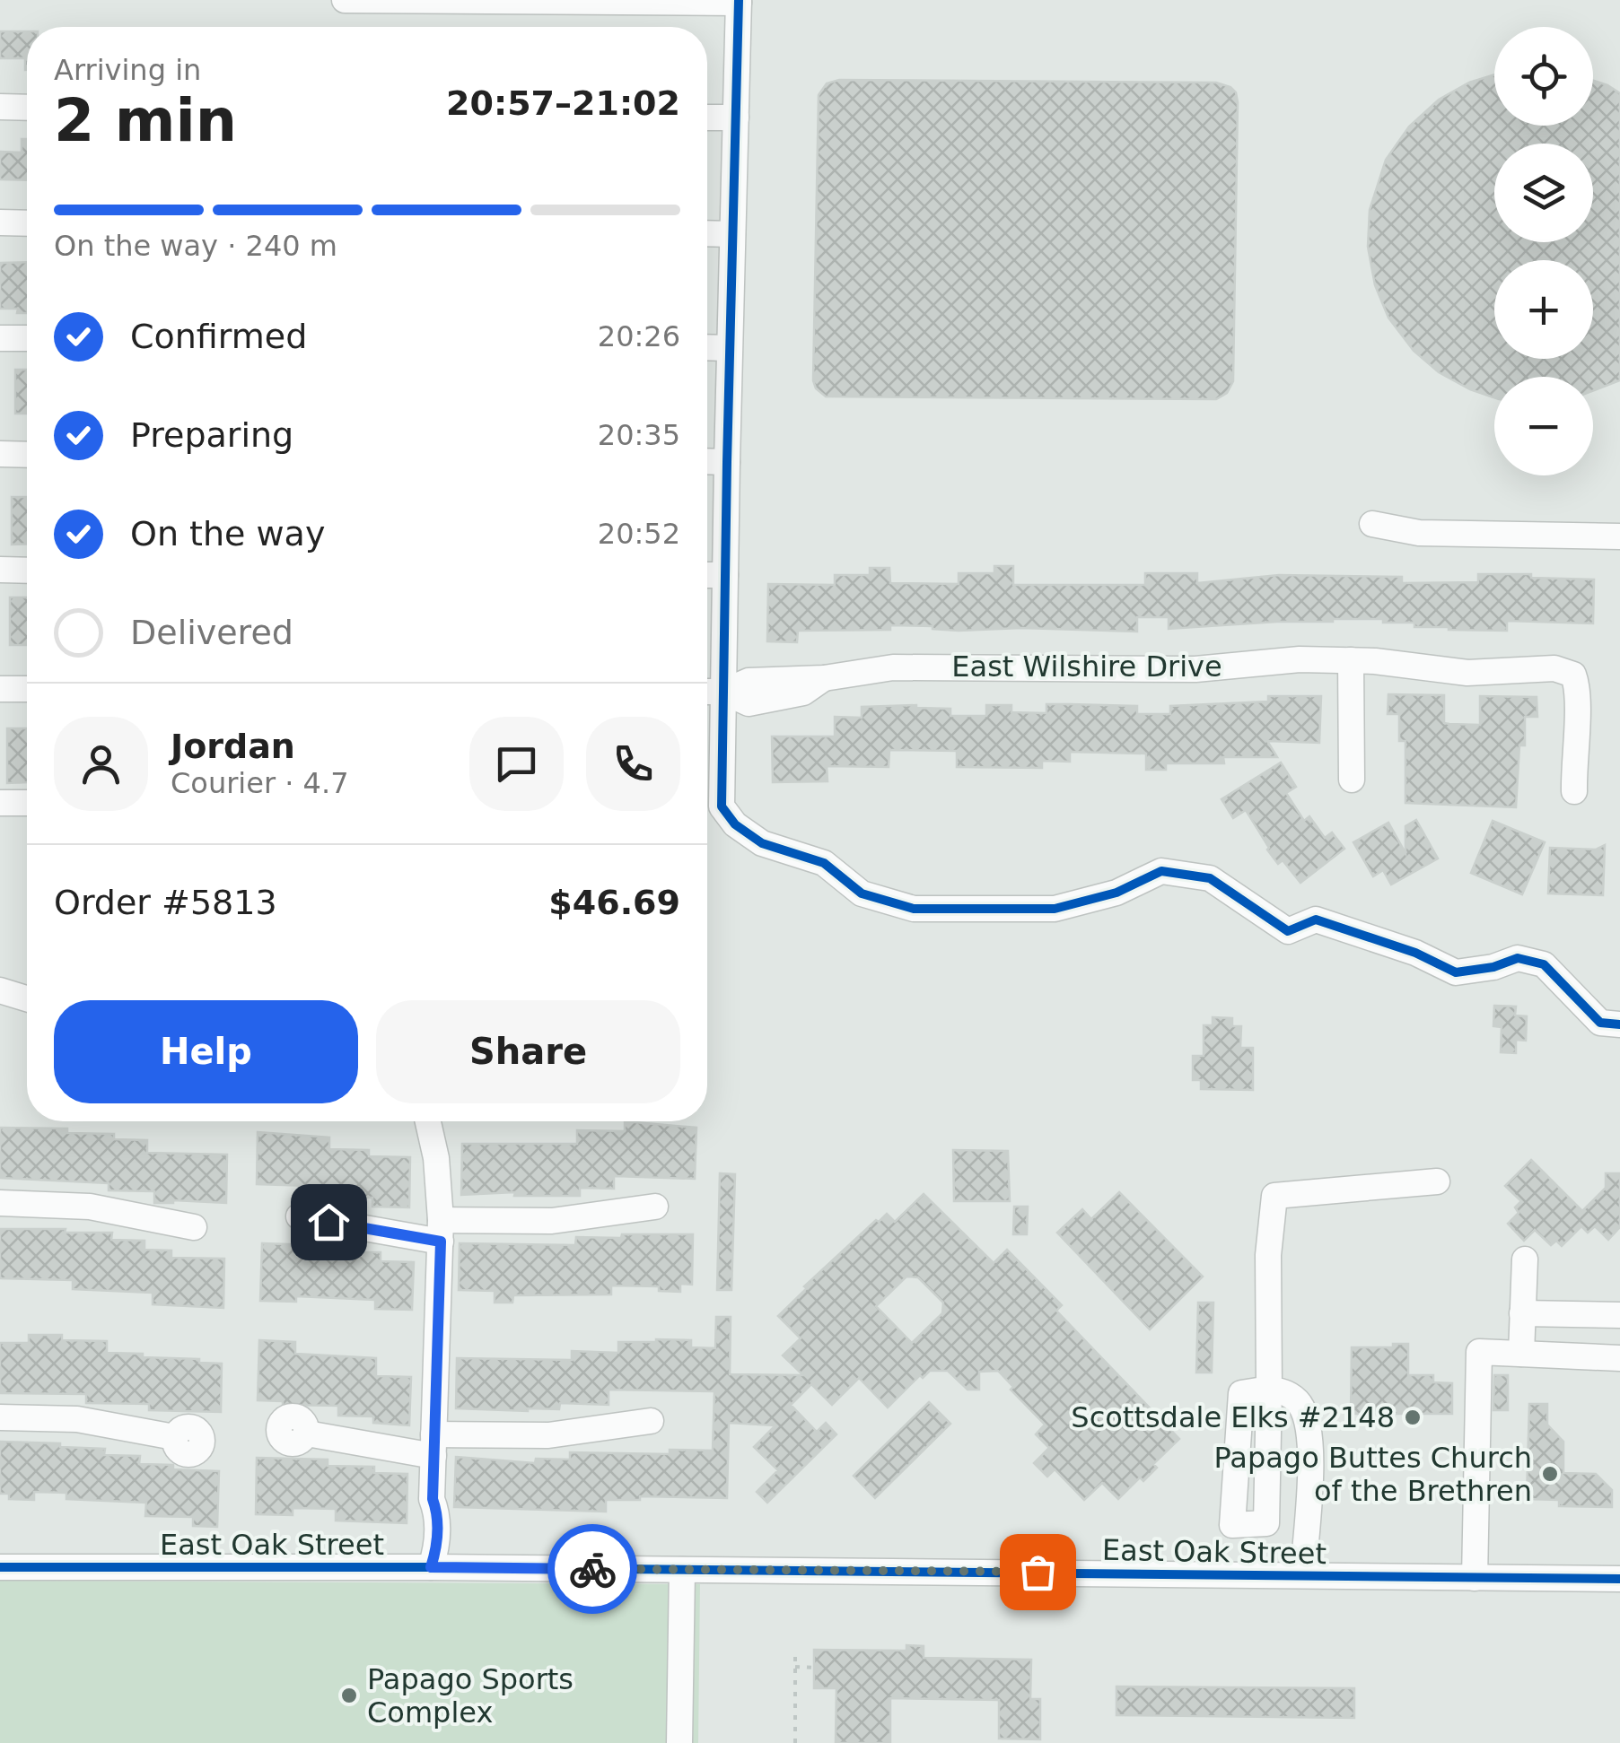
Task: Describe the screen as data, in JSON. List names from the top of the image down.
{
  "streets": {
    "street": ["East Wilshire Drive", "East Oak Street"]
  },
  "places": ["Scottsdale Elks #2148", "Papago Buttes Church of the Brethren", "Papago Sports Complex"],
  "page": {
    "map_buttons": ["+", "−"],
    "heading": ["2 min", "Arriving in", "20:57–21:02"],
    "panel": [
      "Jordan",
      "Courier · 4.7",
      "Order #5813",
      "$46.69"
    ],
    "bar": "On the way · 240 m",
    "list": [
      ["Confirmed", "20:26"],
      ["Preparing", "20:35"],
      ["On the way", "20:52"],
      "Delivered"
    ],
    "buttons": ["Help", "Share"]
  }
}
